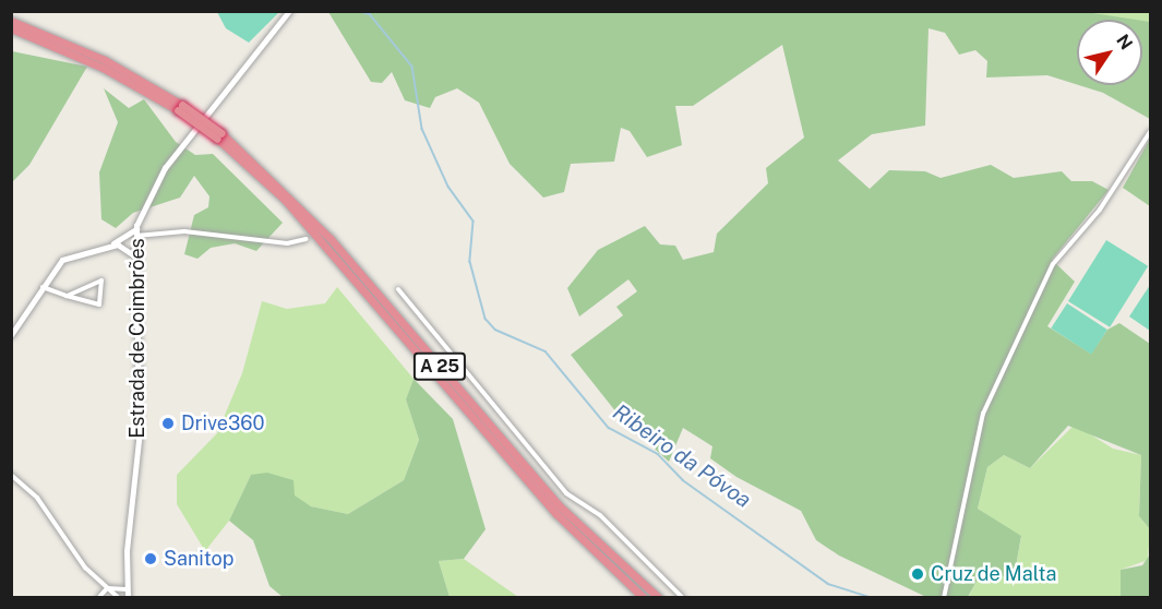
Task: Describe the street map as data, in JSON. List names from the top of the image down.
{
  "streets": {
    "highway": ["A 25"],
    "street": ["Estrada de Coimbrões"]
  },
  "water": ["Ribeiro da Póvoa"],
  "places": ["Drive360", "Sanitop", "Cruz de Malta"],
  "north": "top right"
}
